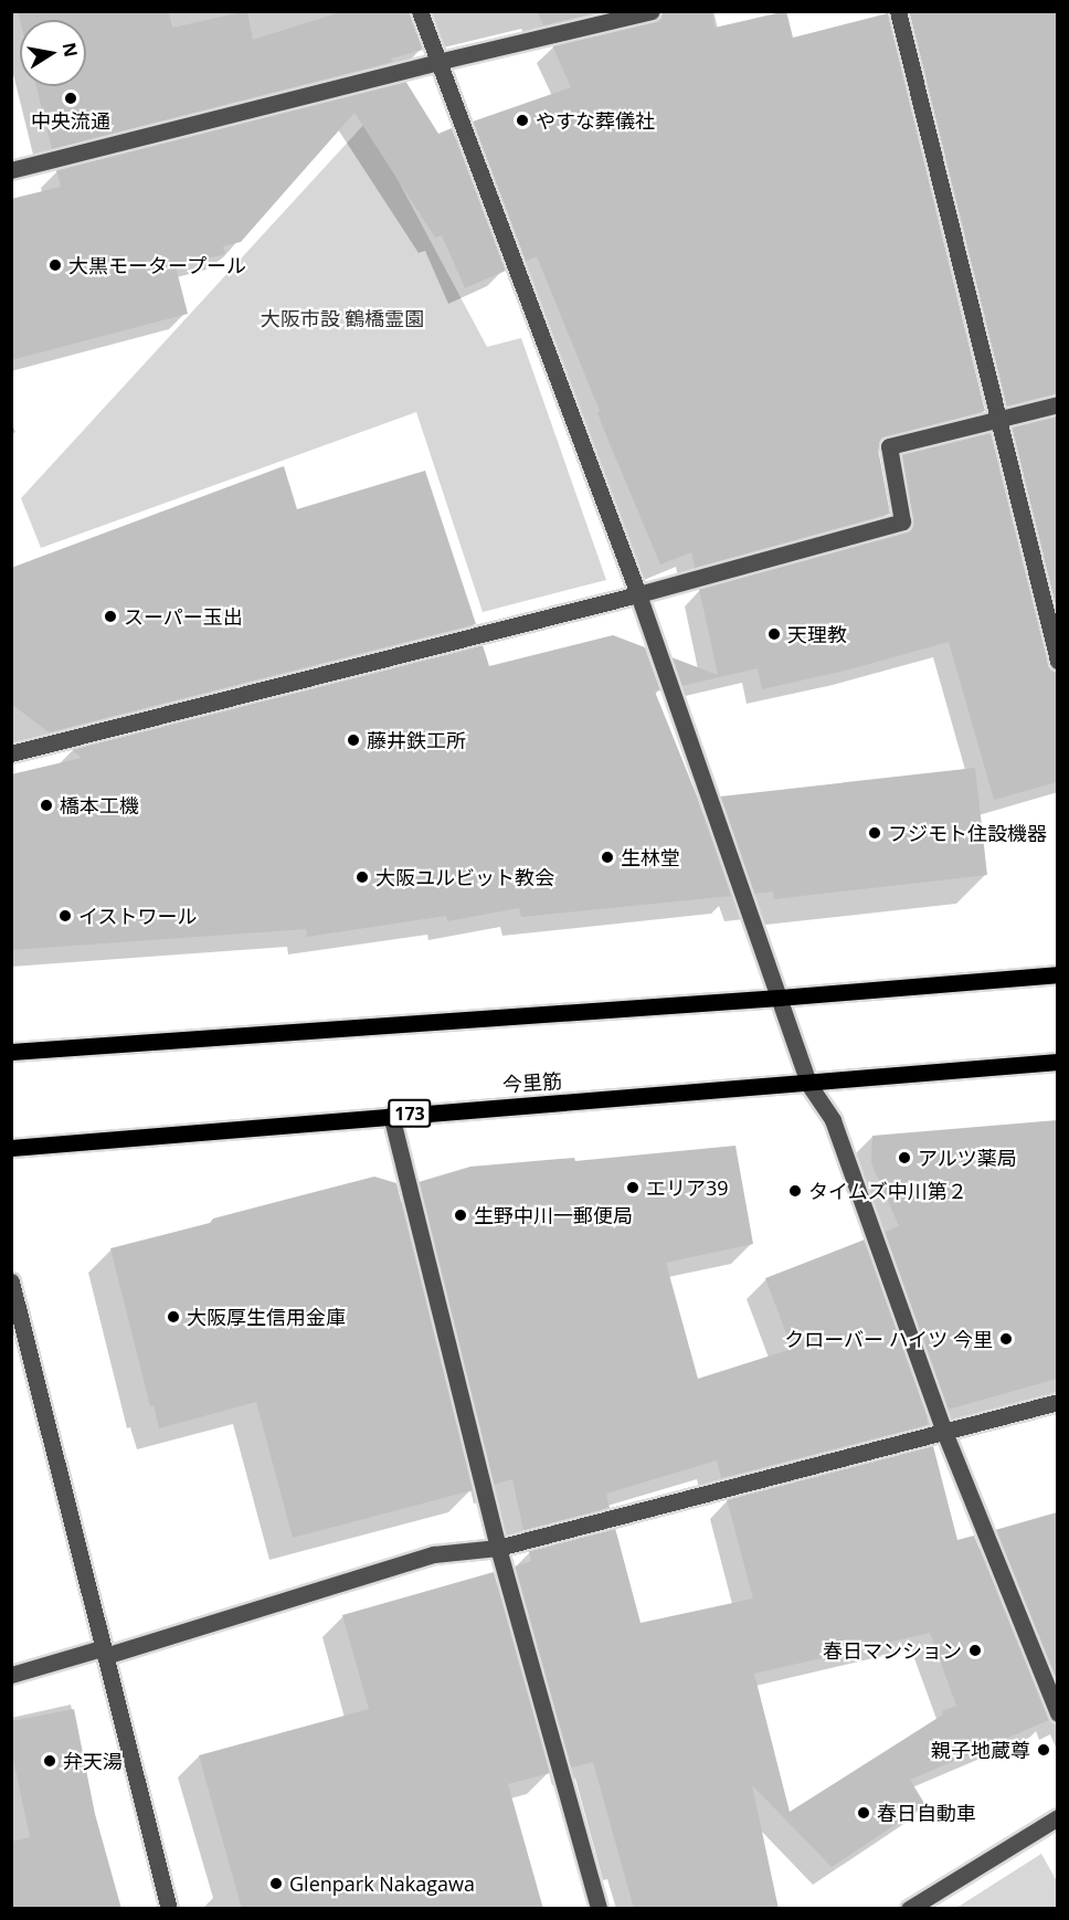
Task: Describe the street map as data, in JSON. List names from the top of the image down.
{
  "streets": {
    "main road": ["今里筋", "173"]
  },
  "parks": ["大阪市設 鶴橋霊園"],
  "places": [
    "中央流通",
    "やすな葬儀社",
    "大黒モータープール",
    "スーパー玉出",
    "天理教",
    "藤井鉄工所",
    "橋本工機",
    "フジモト住設機器",
    "生林堂",
    "大阪ユルビット教会",
    "イストワール",
    "アルツ薬局",
    "エリア39",
    "タイムズ中川第２",
    "生野中川一郵便局",
    "大阪厚生信用金庫",
    "クローバー ハイツ 今里",
    "春日マンション",
    "親子地蔵尊",
    "弁天湯",
    "春日自動車",
    "Glenpark Nakagawa"
  ],
  "north": "right"
}
